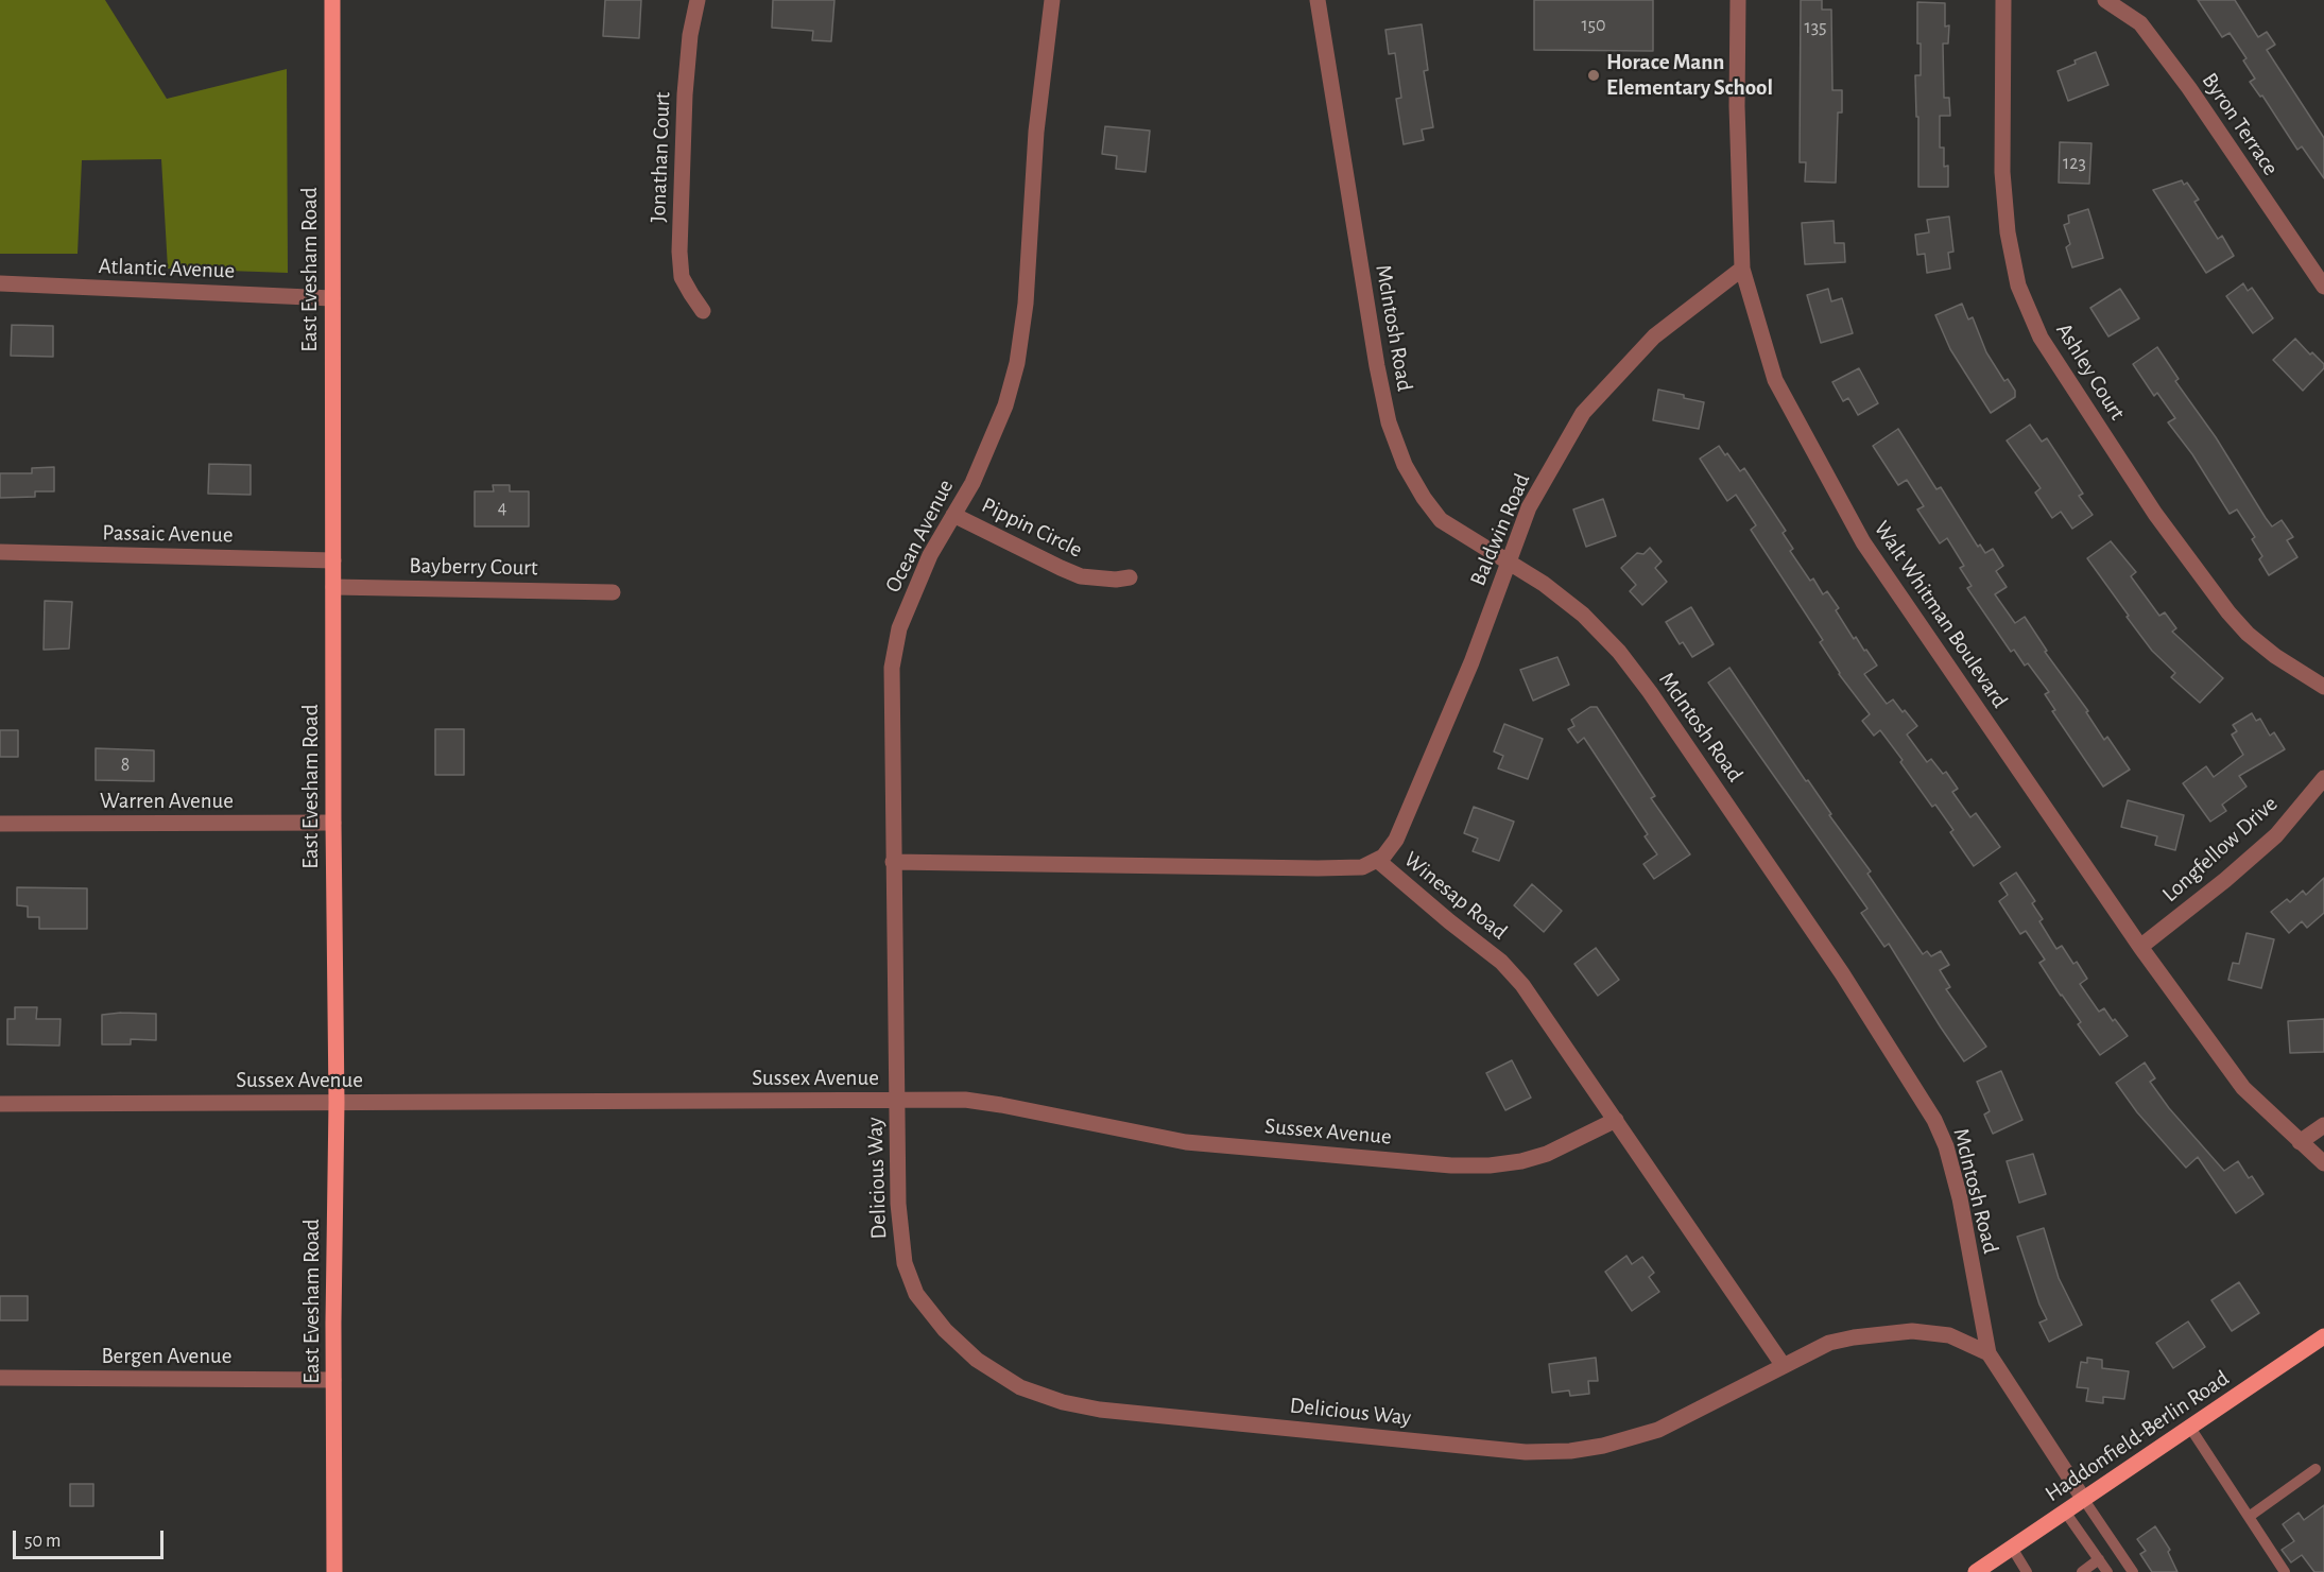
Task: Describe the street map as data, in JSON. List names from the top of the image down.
{
  "streets": {
    "main road": ["East Evesham Road", "Haddonfield-Berlin Road"],
    "street": [
      "Byron Terrace",
      "Jonathan Court",
      "Atlantic Avenue",
      "McIntosh Road",
      "Ashley Court",
      "Pippin Circle",
      "Baldwin Road",
      "Passaic Avenue",
      "Ocean Avenue",
      "Bayberry Court",
      "Walt Whitman Boulevard",
      "Warren Avenue",
      "Longfellow Drive",
      "Winesap Road",
      "Sussex Avenue",
      "Delicious Way",
      "Bergen Avenue"
    ]
  },
  "crossings": [
    ["Atlantic Avenue", "East Evesham Road"],
    ["East Evesham Road", "Passaic Avenue"],
    ["East Evesham Road", "Bayberry Court"],
    ["East Evesham Road", "Warren Avenue"],
    ["East Evesham Road", "Sussex Avenue"],
    ["East Evesham Road", "Bergen Avenue"],
    ["McIntosh Road", "Baldwin Road"],
    ["McIntosh Road", "Delicious Way"],
    ["McIntosh Road", "Haddonfield-Berlin Road"],
    ["Pippin Circle", "Ocean Avenue"],
    ["Baldwin Road", "Walt Whitman Boulevard"],
    ["Baldwin Road", "Winesap Road"],
    ["Ocean Avenue", "Winesap Road"],
    ["Ocean Avenue", "Sussex Avenue"],
    ["Ocean Avenue", "Delicious Way"],
    ["Walt Whitman Boulevard", "Longfellow Drive"],
    ["Winesap Road", "Sussex Avenue"],
    ["Winesap Road", "Delicious Way"],
    ["Sussex Avenue", "Delicious Way"]
  ],
  "places": ["Horace Mann Elementary School"],
  "house_numbers": [
    "150",
    "135",
    "123",
    "4",
    "8"
  ],
  "scale_bar": "50 m"
}
